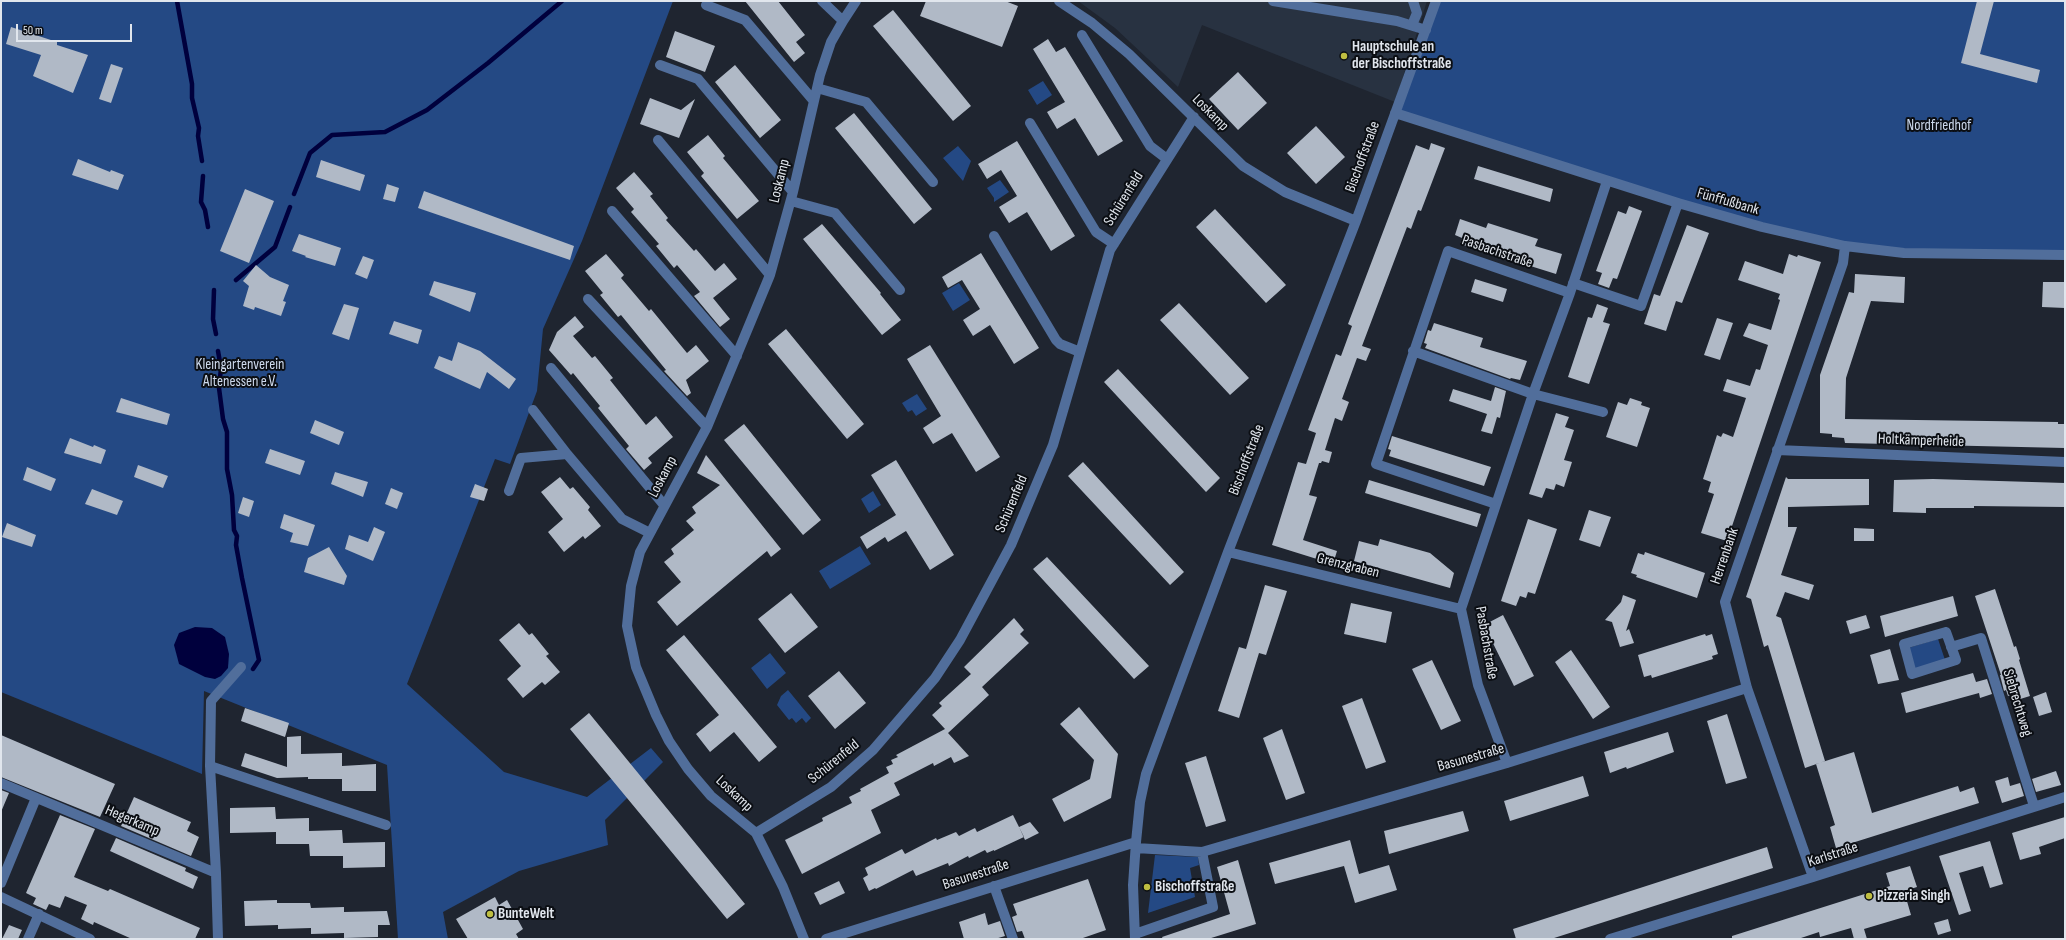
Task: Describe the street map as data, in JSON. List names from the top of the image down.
{
  "streets": {
    "street": [
      "Loskamp",
      "Bischoffstraße",
      "Schürenfeld",
      "Fünffußbank",
      "Pasbachstraße",
      "Holtkämperheide",
      "Herrenbank",
      "Grenzgraben",
      "Siebrechtweg",
      "Basunestraße",
      "Hegerkamp",
      "Karlstraße"
    ]
  },
  "crossings": [
    ["Loskamp", "Bischoffstraße"],
    ["Loskamp", "Schürenfeld"],
    ["Bischoffstraße", "Fünffußbank"],
    ["Bischoffstraße", "Grenzgraben"],
    ["Bischoffstraße", "Basunestraße"],
    ["Fünffußbank", "Pasbachstraße"],
    ["Fünffußbank", "Herrenbank"],
    ["Pasbachstraße", "Grenzgraben"],
    ["Pasbachstraße", "Basunestraße"],
    ["Holtkämperheide", "Herrenbank"],
    ["Herrenbank", "Basunestraße"],
    ["Herrenbank", "Karlstraße"],
    ["Siebrechtweg", "Karlstraße"]
  ],
  "parks": ["Nordfriedhof", "Kleingartenverein Altenessen e.V."],
  "places": [
    "Hauptschule an der Bischoffstraße",
    "Bischoffstraße",
    "Pizzeria Singh",
    "BunteWelt"
  ],
  "scale_bar": "50 m"
}
